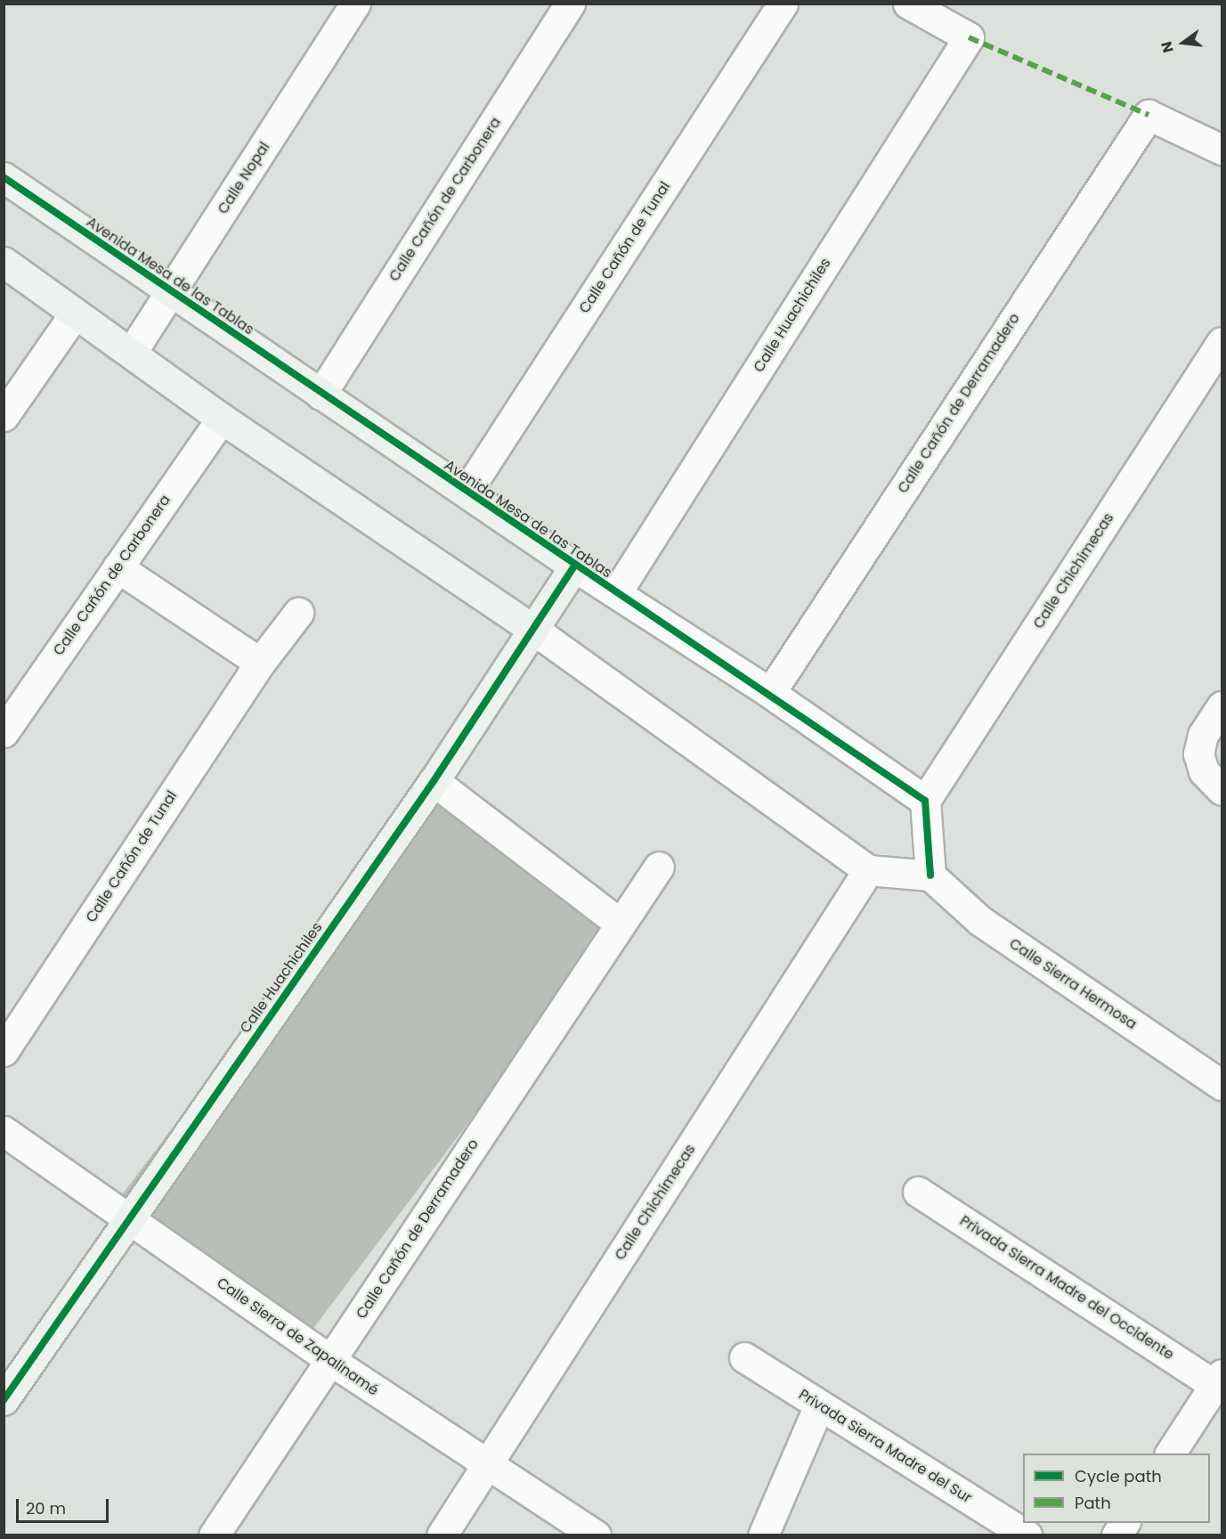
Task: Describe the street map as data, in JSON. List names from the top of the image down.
{
  "streets": {
    "street": [
      "Calle Nopal",
      "Calle Cañón de Carbonera",
      "Calle Cañón de Tunal",
      "Avenida Mesa de las Tablas",
      "Calle Huachichiles",
      "Calle Cañón de Derramadero",
      "Calle Chichimecas",
      "Calle Sierra Hermosa",
      "Privada Sierra Madre del Occidente",
      "Calle Sierra de Zapalinamé",
      "Privada Sierra Madre del Sur"
    ]
  },
  "crossings": [
    ["Calle Nopal", "Avenida Mesa de las Tablas"],
    ["Calle Cañón de Carbonera", "Avenida Mesa de las Tablas"],
    ["Calle Cañón de Tunal", "Avenida Mesa de las Tablas"],
    ["Avenida Mesa de las Tablas", "Calle Huachichiles"],
    ["Avenida Mesa de las Tablas", "Calle Cañón de Derramadero"],
    ["Avenida Mesa de las Tablas", "Calle Chichimecas"],
    ["Calle Huachichiles", "Calle Sierra de Zapalinamé"],
    ["Calle Cañón de Derramadero", "Calle Sierra de Zapalinamé"],
    ["Calle Chichimecas", "Calle Sierra de Zapalinamé"]
  ],
  "legend": ["Cycle path", "Path"],
  "scale_bar": "20 m",
  "north": "left"
}
